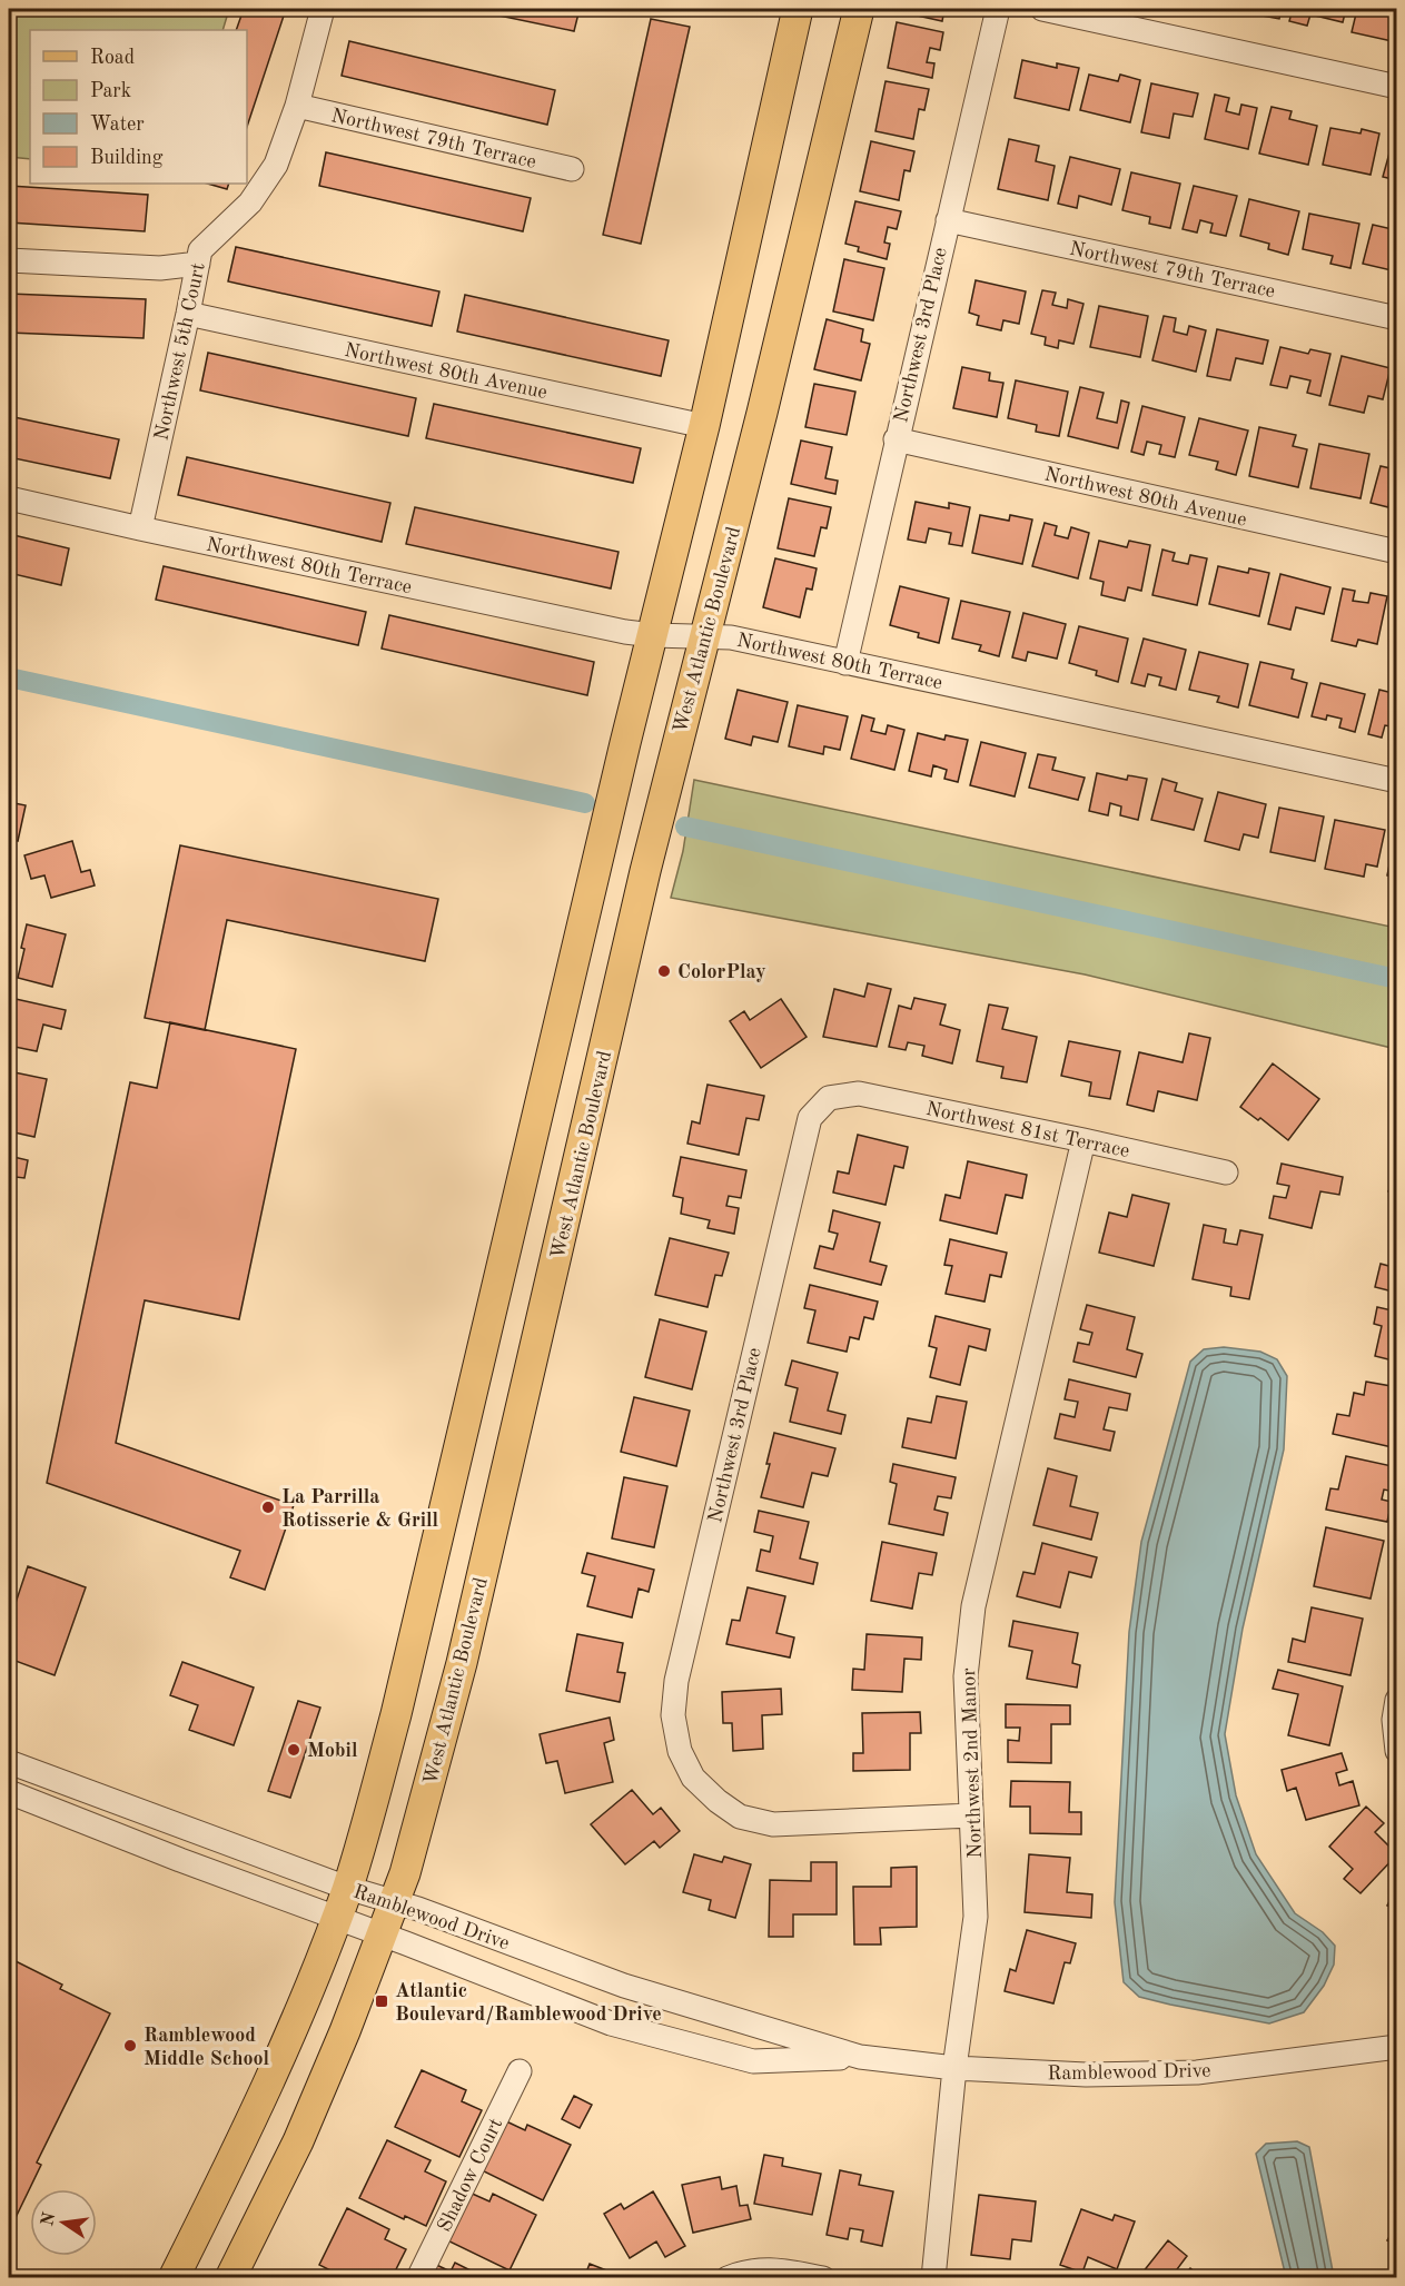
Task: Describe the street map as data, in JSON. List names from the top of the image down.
{
  "streets": {
    "main road": ["West Atlantic Boulevard"],
    "street": [
      "Northwest 79th Terrace",
      "Northwest 3rd Place",
      "Northwest 5th Court",
      "Northwest 80th Avenue",
      "Northwest 80th Terrace",
      "Northwest 81st Terrace",
      "Northwest 2nd Manor",
      "Ramblewood Drive",
      "Shadow Court"
    ]
  },
  "crossings": [
    ["Northwest 79th Terrace", "Northwest 3rd Place"],
    ["Northwest 79th Terrace", "Northwest 5th Court"],
    ["Northwest 3rd Place", "Northwest 80th Avenue"],
    ["Northwest 3rd Place", "Northwest 80th Terrace"],
    ["Northwest 3rd Place", "Northwest 81st Terrace"],
    ["Northwest 3rd Place", "Northwest 2nd Manor"],
    ["Northwest 5th Court", "Northwest 80th Avenue"],
    ["Northwest 5th Court", "Northwest 80th Terrace"],
    ["Northwest 80th Terrace", "West Atlantic Boulevard"],
    ["West Atlantic Boulevard", "Ramblewood Drive"],
    ["Northwest 81st Terrace", "Northwest 2nd Manor"],
    ["Northwest 2nd Manor", "Ramblewood Drive"]
  ],
  "places": {
    "other": [
      "ColorPlay",
      "La Parrilla Rotisserie & Grill",
      "Mobil",
      "Ramblewood Middle School"
    ],
    "transit": ["Atlantic Boulevard/Ramblewood Drive"]
  },
  "legend": [
    "Road",
    "Park",
    "Water",
    "Building"
  ],
  "north": "left"
}
